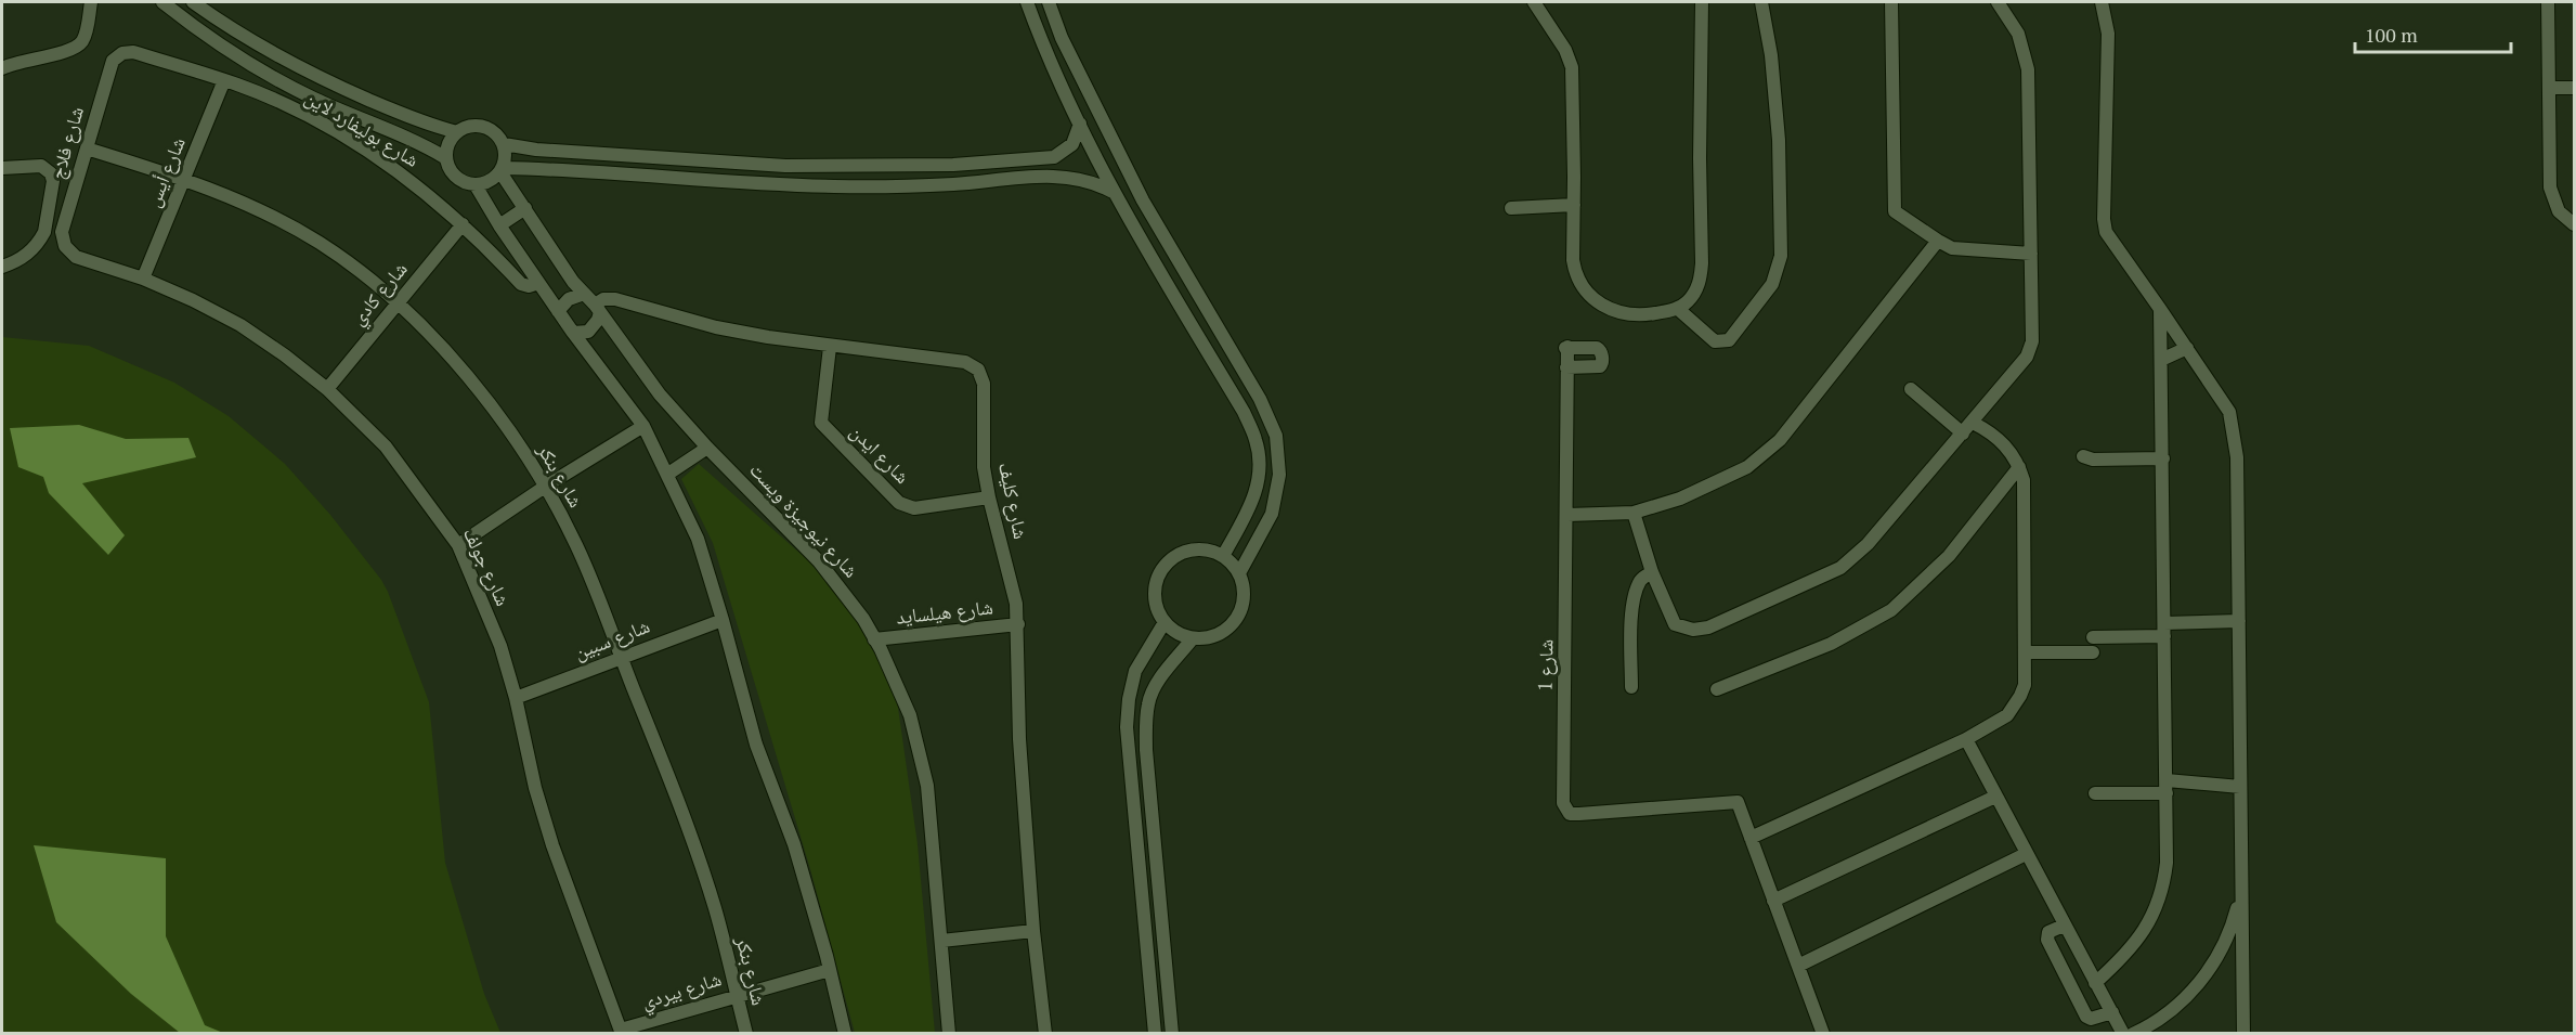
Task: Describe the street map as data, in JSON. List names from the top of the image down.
{
  "streets": {
    "street": [
      "شارع بوليفارد لاين",
      "شارع فلاج",
      "شارع أيس",
      "شارع كادي",
      "شارع ايدن",
      "شارع بنكر",
      "شارع كليف",
      "شارع نيوجيزة ويست",
      "شارع جولف",
      "شارع هيلسايد",
      "شارع سبين",
      "شارع 1",
      "شارع بيردي"
    ]
  },
  "crossings": [
    ["شارع بوليفارد لاين", "شارع فلاج"],
    ["شارع بوليفارد لاين", "شارع أيس"],
    ["شارع بوليفارد لاين", "شارع كادي"],
    ["شارع فلاج", "شارع بنكر"],
    ["شارع فلاج", "شارع جولف"],
    ["شارع أيس", "شارع بنكر"],
    ["شارع أيس", "شارع جولف"],
    ["شارع كادي", "شارع بنكر"],
    ["شارع كادي", "شارع جولف"],
    ["شارع ايدن", "شارع كليف"],
    ["شارع بنكر", "شارع سبين"],
    ["شارع بنكر", "شارع بيردي"],
    ["شارع كليف", "شارع نيوجيزة ويست"],
    ["شارع كليف", "شارع هيلسايد"],
    ["شارع نيوجيزة ويست", "شارع هيلسايد"],
    ["شارع جولف", "شارع سبين"],
    ["شارع جولف", "شارع بيردي"]
  ],
  "scale_bar": "100 m"
}
